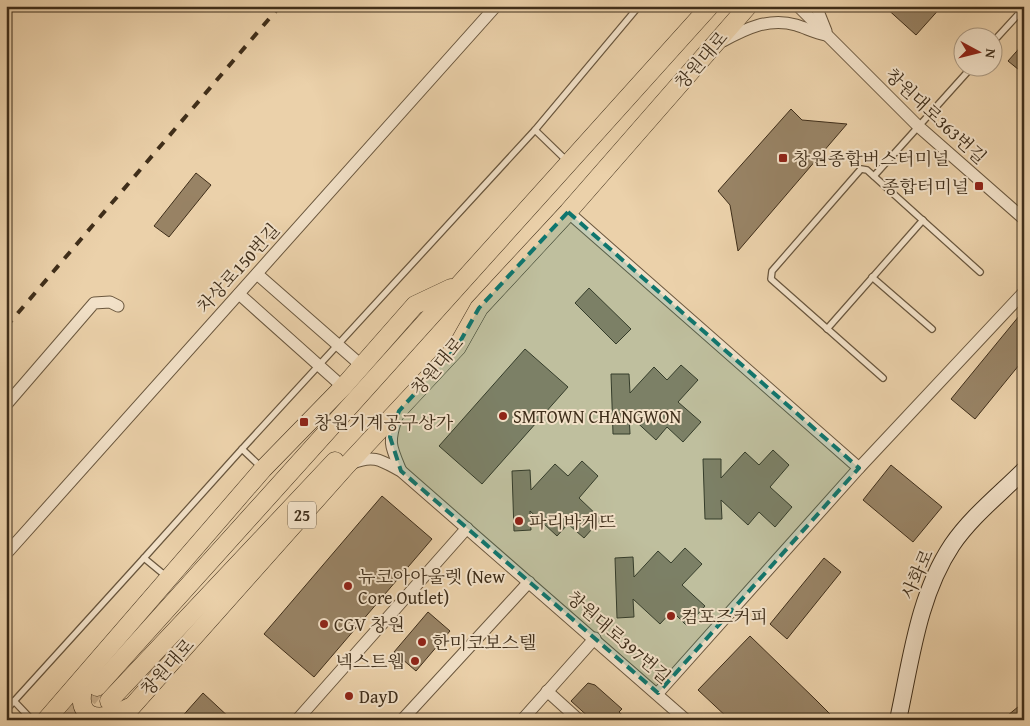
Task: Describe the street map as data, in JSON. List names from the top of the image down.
{
  "streets": {
    "main road": ["창원대로", "25", "사화로"],
    "street": ["창원대로363번길", "차상로150번길", "창원대로397번길"]
  },
  "crossings": [
    ["창원대로", "창원대로363번길"]
  ],
  "places": {
    "transit": ["창원종합버스터미널", "종합터미널", "창원기계공구상가"],
    "other": [
      "SMTOWN CHANGWON",
      "파리바게뜨",
      "뉴코아아울렛 (New Core Outlet)",
      "컴포즈커피",
      "CGV 창원",
      "한미코보스텔",
      "넥스트웹",
      "DayD"
    ]
  },
  "north": "right"
}
